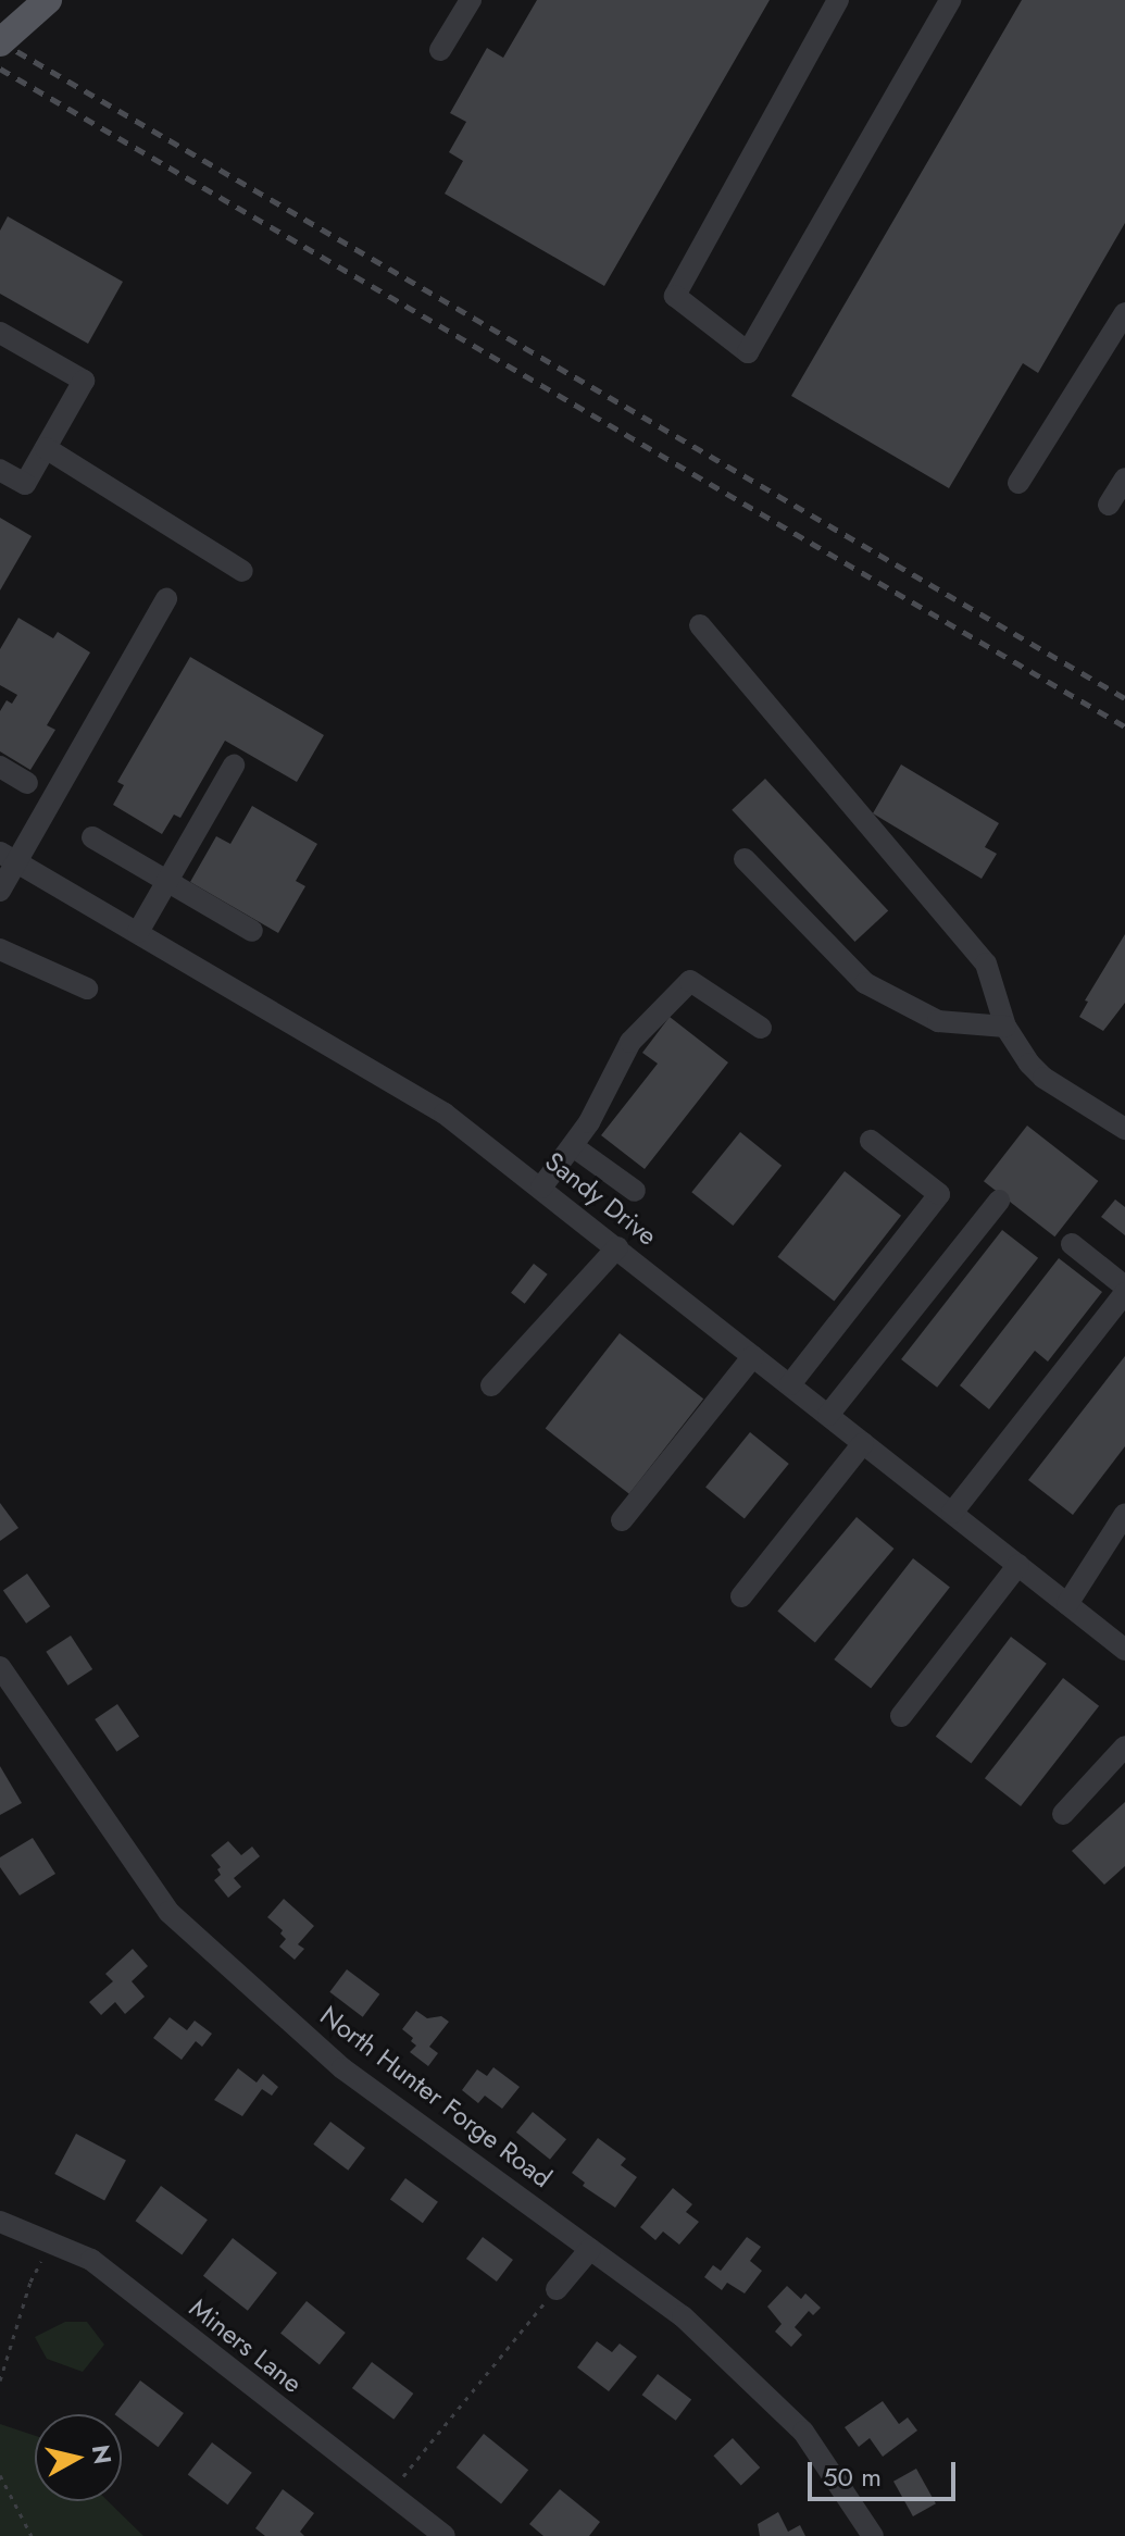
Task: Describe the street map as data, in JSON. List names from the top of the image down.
{
  "streets": {
    "street": ["Sandy Drive", "North Hunter Forge Road", "Miners Lane"]
  },
  "scale_bar": "50 m",
  "north": "right"
}
